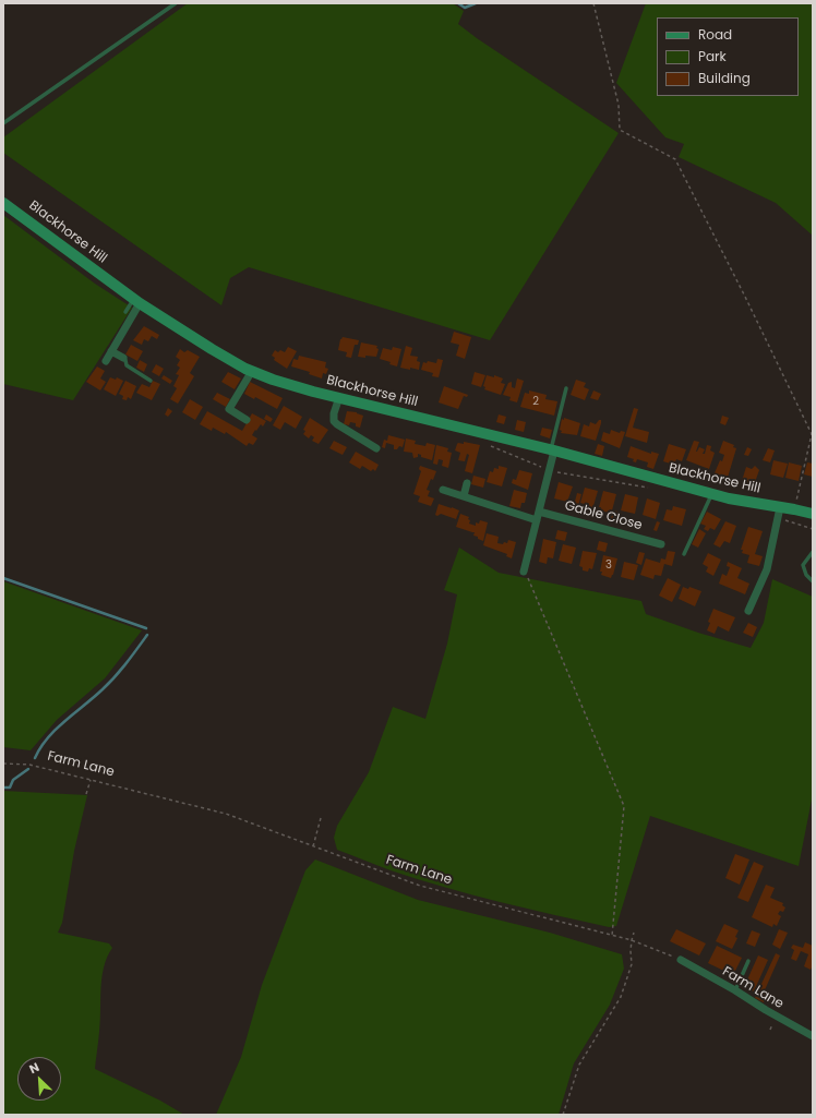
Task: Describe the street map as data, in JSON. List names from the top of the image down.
{
  "streets": {
    "main road": ["Blackhorse Hill"],
    "street": ["Gable Close", "Farm Lane"]
  },
  "house_numbers": ["2", "3"],
  "legend": ["Road", "Park", "Building"],
  "north": "top left"
}
